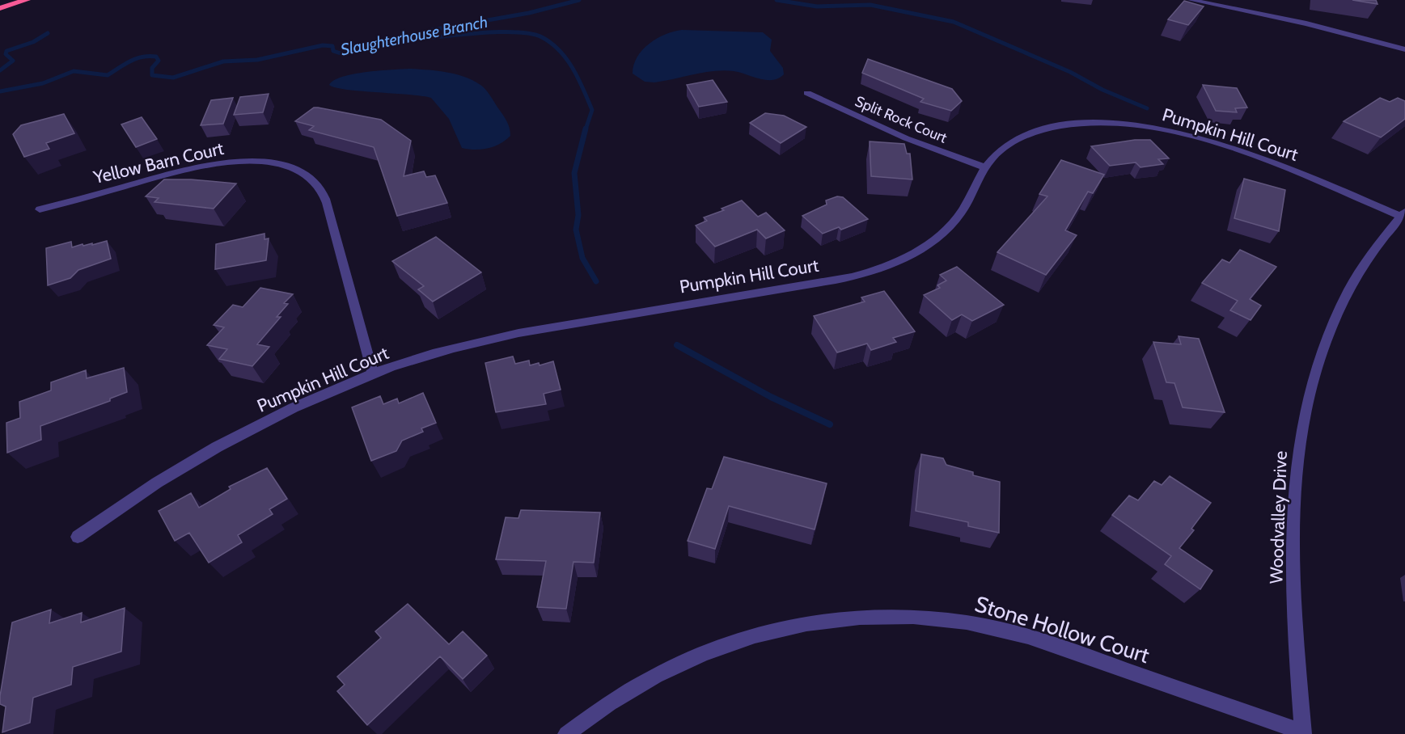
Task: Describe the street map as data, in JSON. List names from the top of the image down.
{
  "streets": {
    "street": [
      "Split Rock Court",
      "Pumpkin Hill Court",
      "Yellow Barn Court",
      "Woodvalley Drive",
      "Stone Hollow Court"
    ]
  },
  "crossings": [
    ["Split Rock Court", "Pumpkin Hill Court"],
    ["Pumpkin Hill Court", "Yellow Barn Court"],
    ["Pumpkin Hill Court", "Woodvalley Drive"],
    ["Woodvalley Drive", "Stone Hollow Court"]
  ],
  "water": ["Slaughterhouse Branch"]
}
